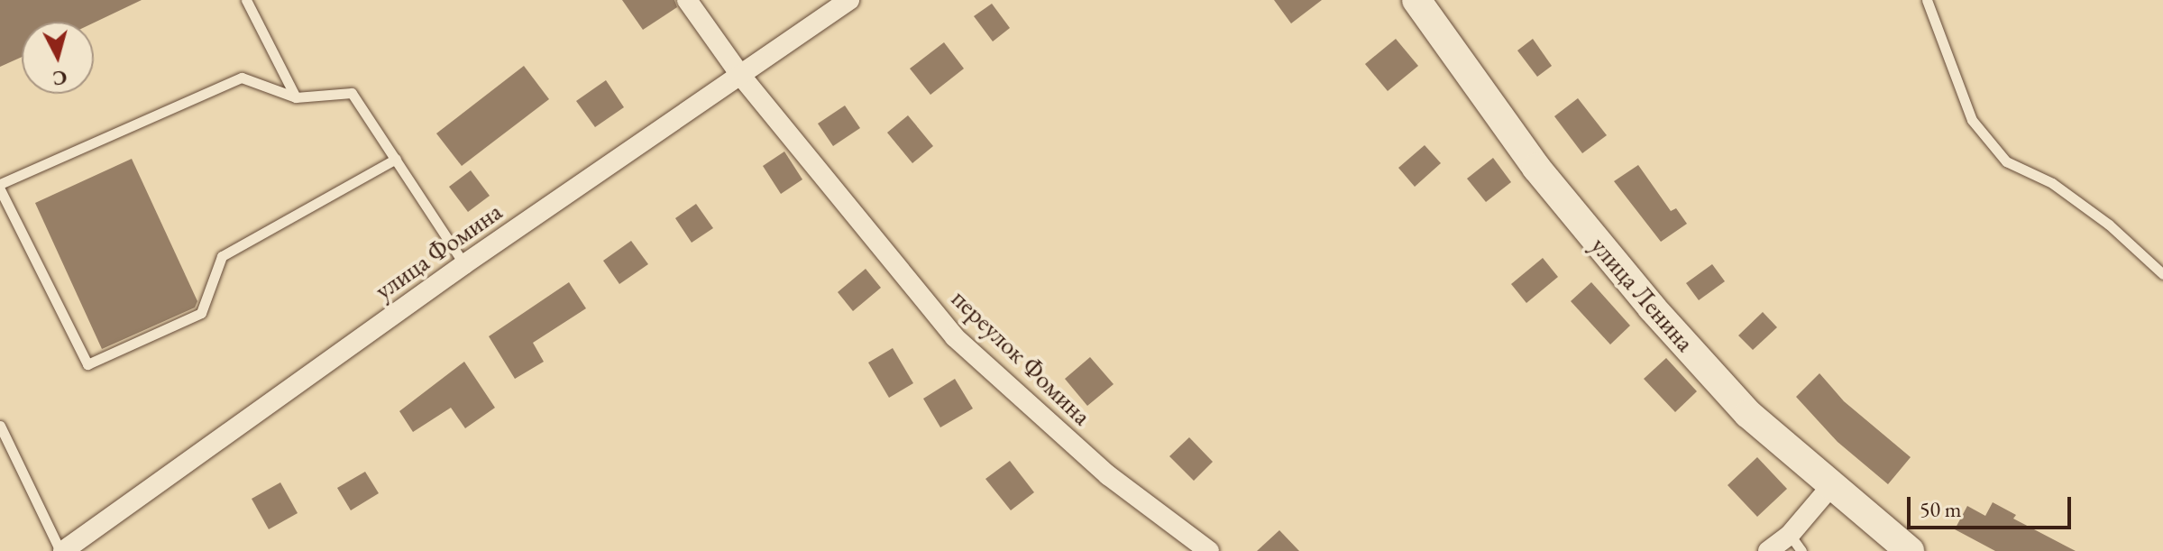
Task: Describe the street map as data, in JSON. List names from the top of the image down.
{
  "streets": {
    "street": ["улица Фомина", "улица Ленина", "переулок Фомина"]
  },
  "crossings": [
    ["улица Фомина", "переулок Фомина"]
  ],
  "scale_bar": "50 m",
  "north": "bottom"
}
